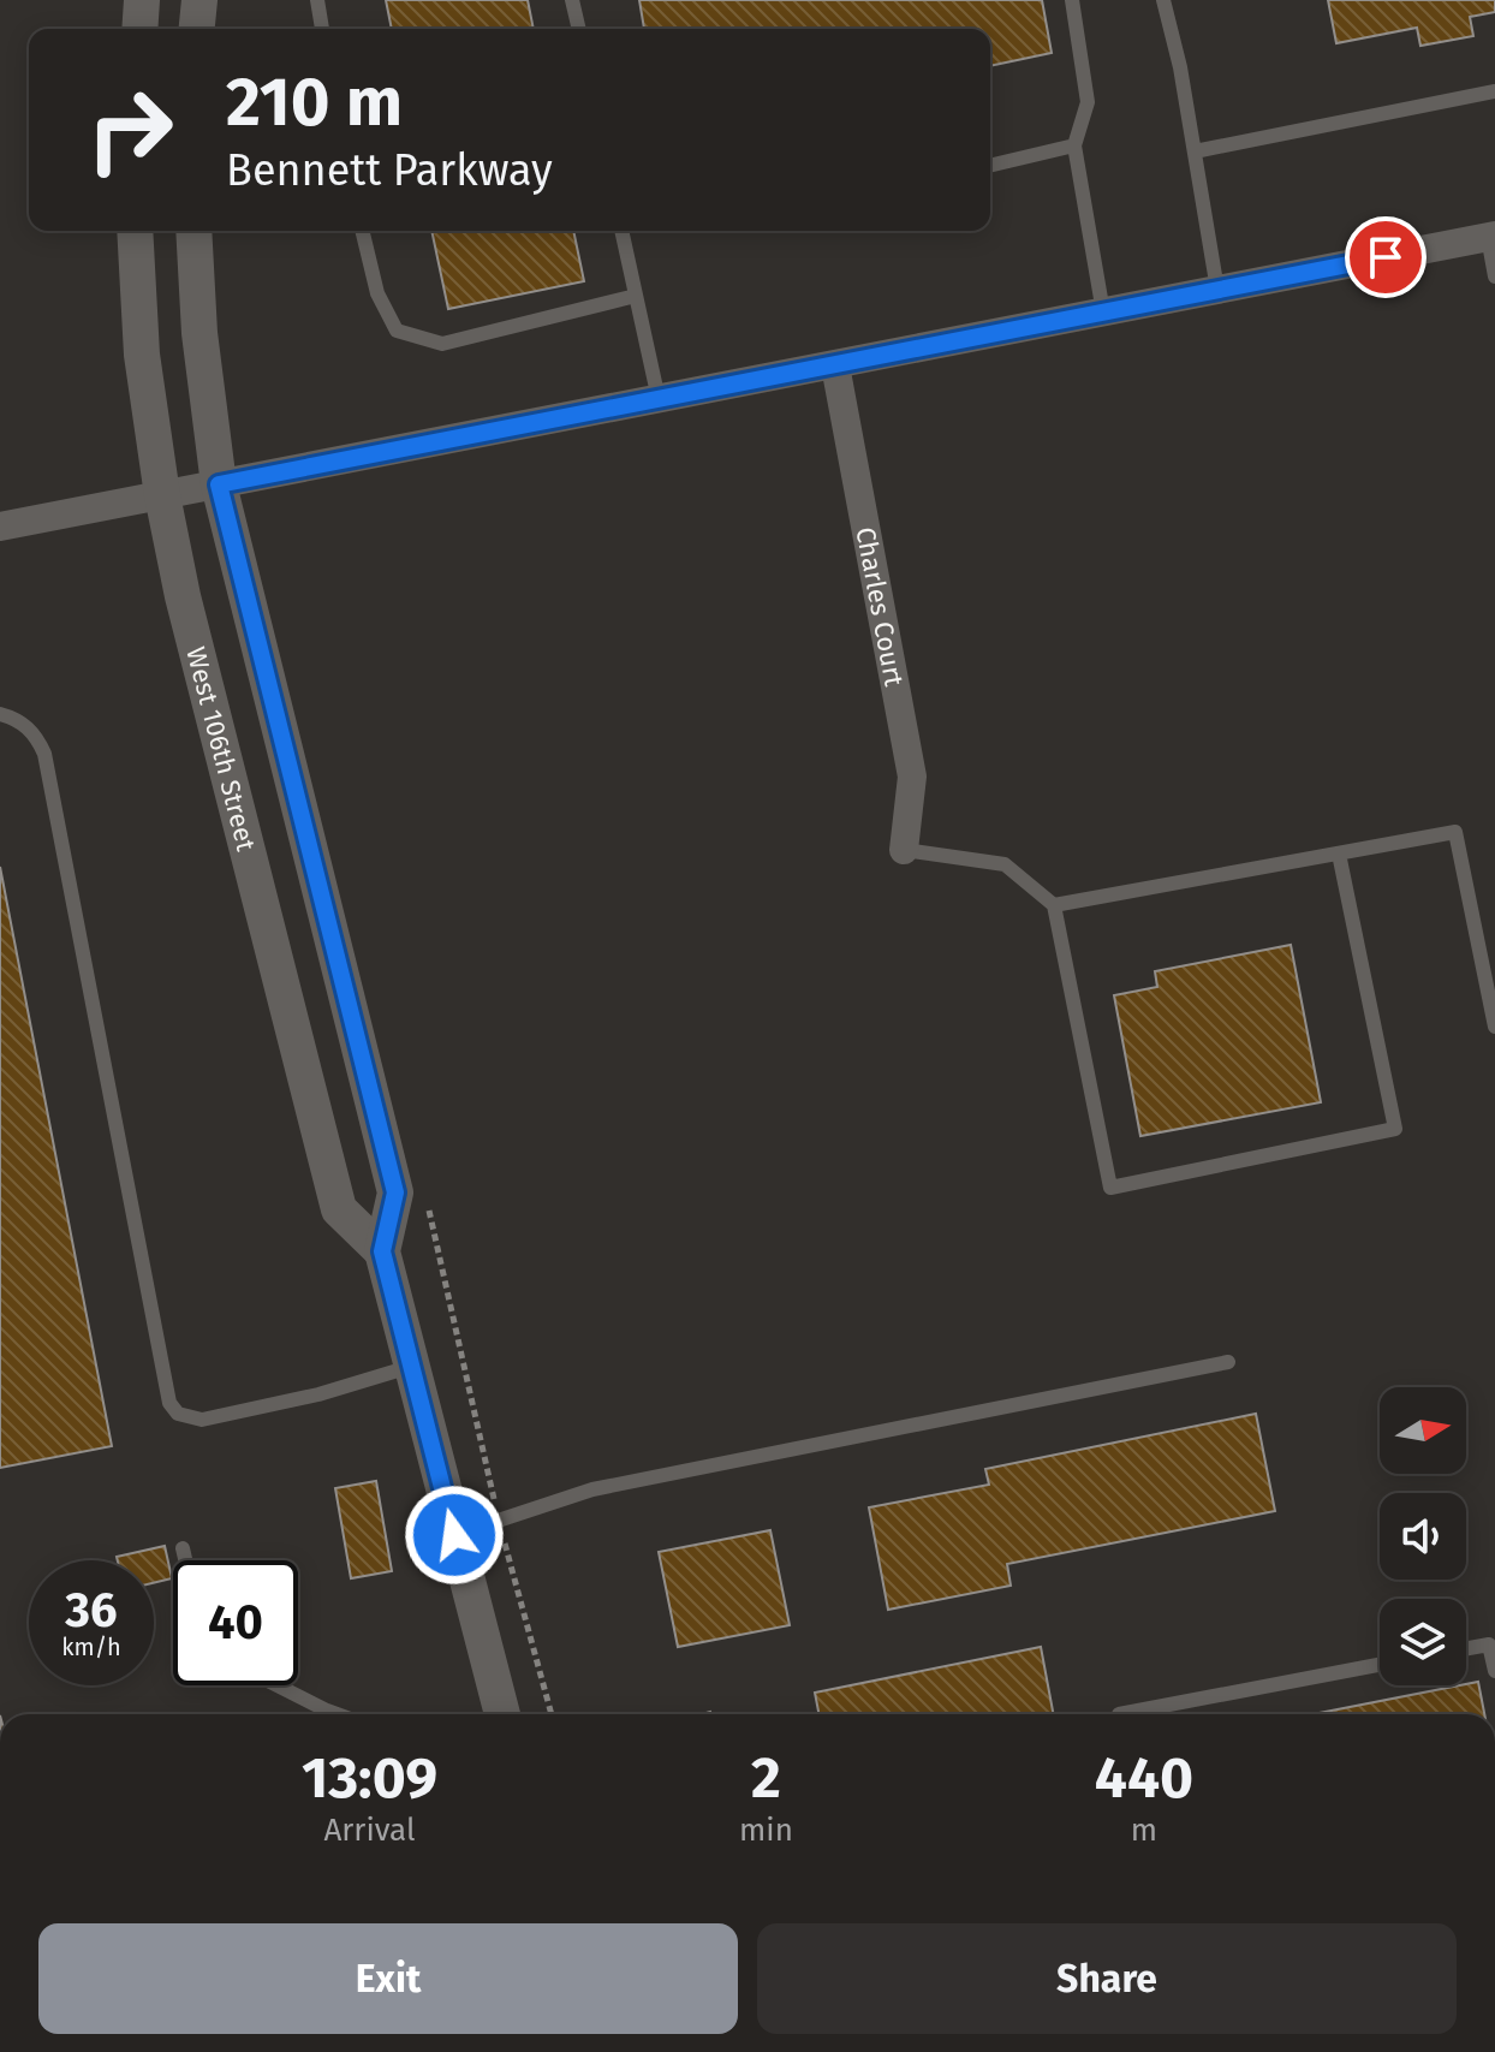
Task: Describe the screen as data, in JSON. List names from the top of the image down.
{
  "streets": {
    "street": ["Charles Court", "West 106th Street"]
  },
  "north": "right",
  "page": {
    "turn": ["210 m", "Bennett Parkway"],
    "speed": "36 km/h",
    "limit": "40",
    "eta": [
      "13:09",
      "Arrival",
      "2",
      "min",
      "440",
      "m"
    ],
    "buttons": ["Exit", "Share"]
  }
}
